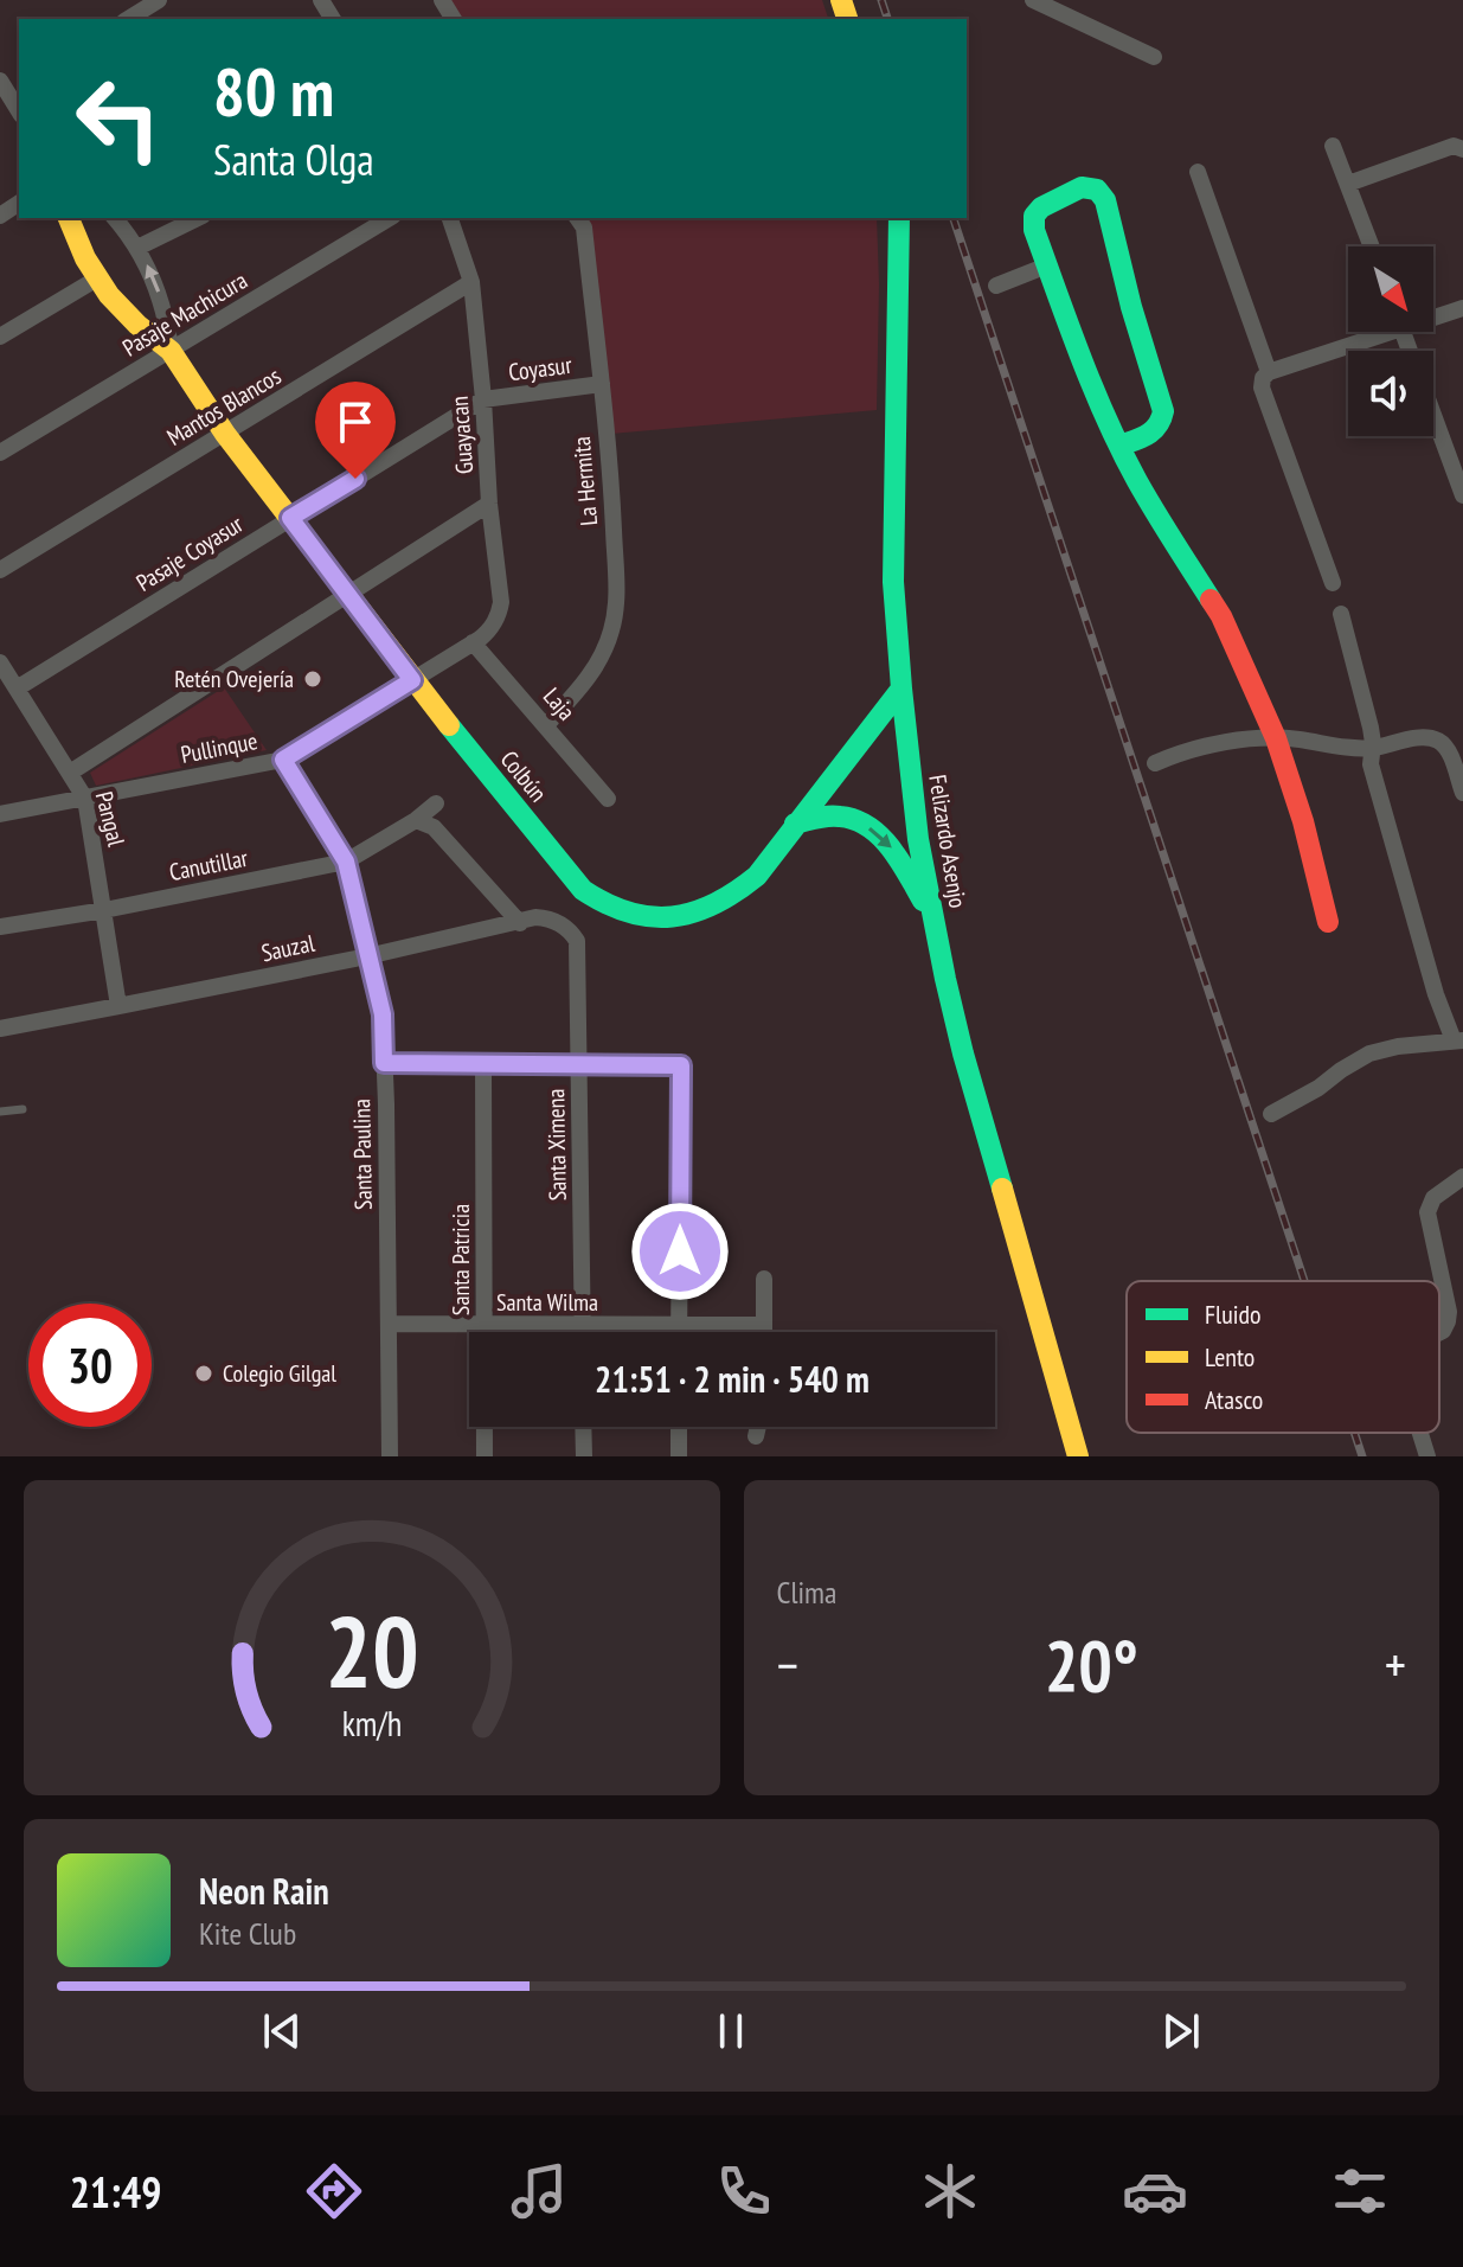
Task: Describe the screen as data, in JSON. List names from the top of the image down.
{
  "streets": {
    "street": [
      "Pasaje Machicura",
      "Coyasur",
      "Mantos Blancos",
      "Guayacan",
      "La Hermita",
      "Pasaje Coyasur",
      "Laja",
      "Pullinque",
      "Colbún",
      "Pangal",
      "Felizardo Asenjo",
      "Canutillar",
      "Sauzal",
      "Santa Ximena",
      "Santa Paulina",
      "Santa Patricia",
      "Santa Wilma"
    ]
  },
  "crossings": [
    ["Pasaje Machicura", "Colbún"],
    ["Coyasur", "Guayacan"],
    ["Coyasur", "La Hermita"],
    ["Coyasur", "Pasaje Coyasur"],
    ["Mantos Blancos", "Guayacan"],
    ["Mantos Blancos", "Colbún"],
    ["Guayacan", "Pasaje Coyasur"],
    ["Guayacan", "Laja"],
    ["Guayacan", "Pullinque"],
    ["La Hermita", "Laja"],
    ["Pasaje Coyasur", "Colbún"],
    ["Pasaje Coyasur", "Pangal"],
    ["Laja", "Pullinque"],
    ["Pullinque", "Colbún"],
    ["Pullinque", "Pangal"],
    ["Pullinque", "Santa Paulina"],
    ["Colbún", "Felizardo Asenjo"],
    ["Pangal", "Canutillar"],
    ["Pangal", "Sauzal"],
    ["Canutillar", "Santa Paulina"],
    ["Sauzal", "Santa Ximena"],
    ["Sauzal", "Santa Paulina"],
    ["Santa Ximena", "Santa Wilma"],
    ["Santa Paulina", "Santa Wilma"],
    ["Santa Patricia", "Santa Wilma"]
  ],
  "places": ["Retén Ovejería", "Colegio Gilgal"],
  "legend": ["Fluido", "Lento", "Atasco"],
  "north": "bottom right",
  "page": {
    "turn": ["80 m", "Santa Olga"],
    "limit": "30",
    "trip": "21:51 · 2 min · 540 m",
    "tile": "Clima",
    "heat": ["−", "20°", "+"],
    "song": ["Neon Rain", "Kite Club"],
    "tabs": "21:49",
    "gauge": ["20", "km/h"]
  }
}
